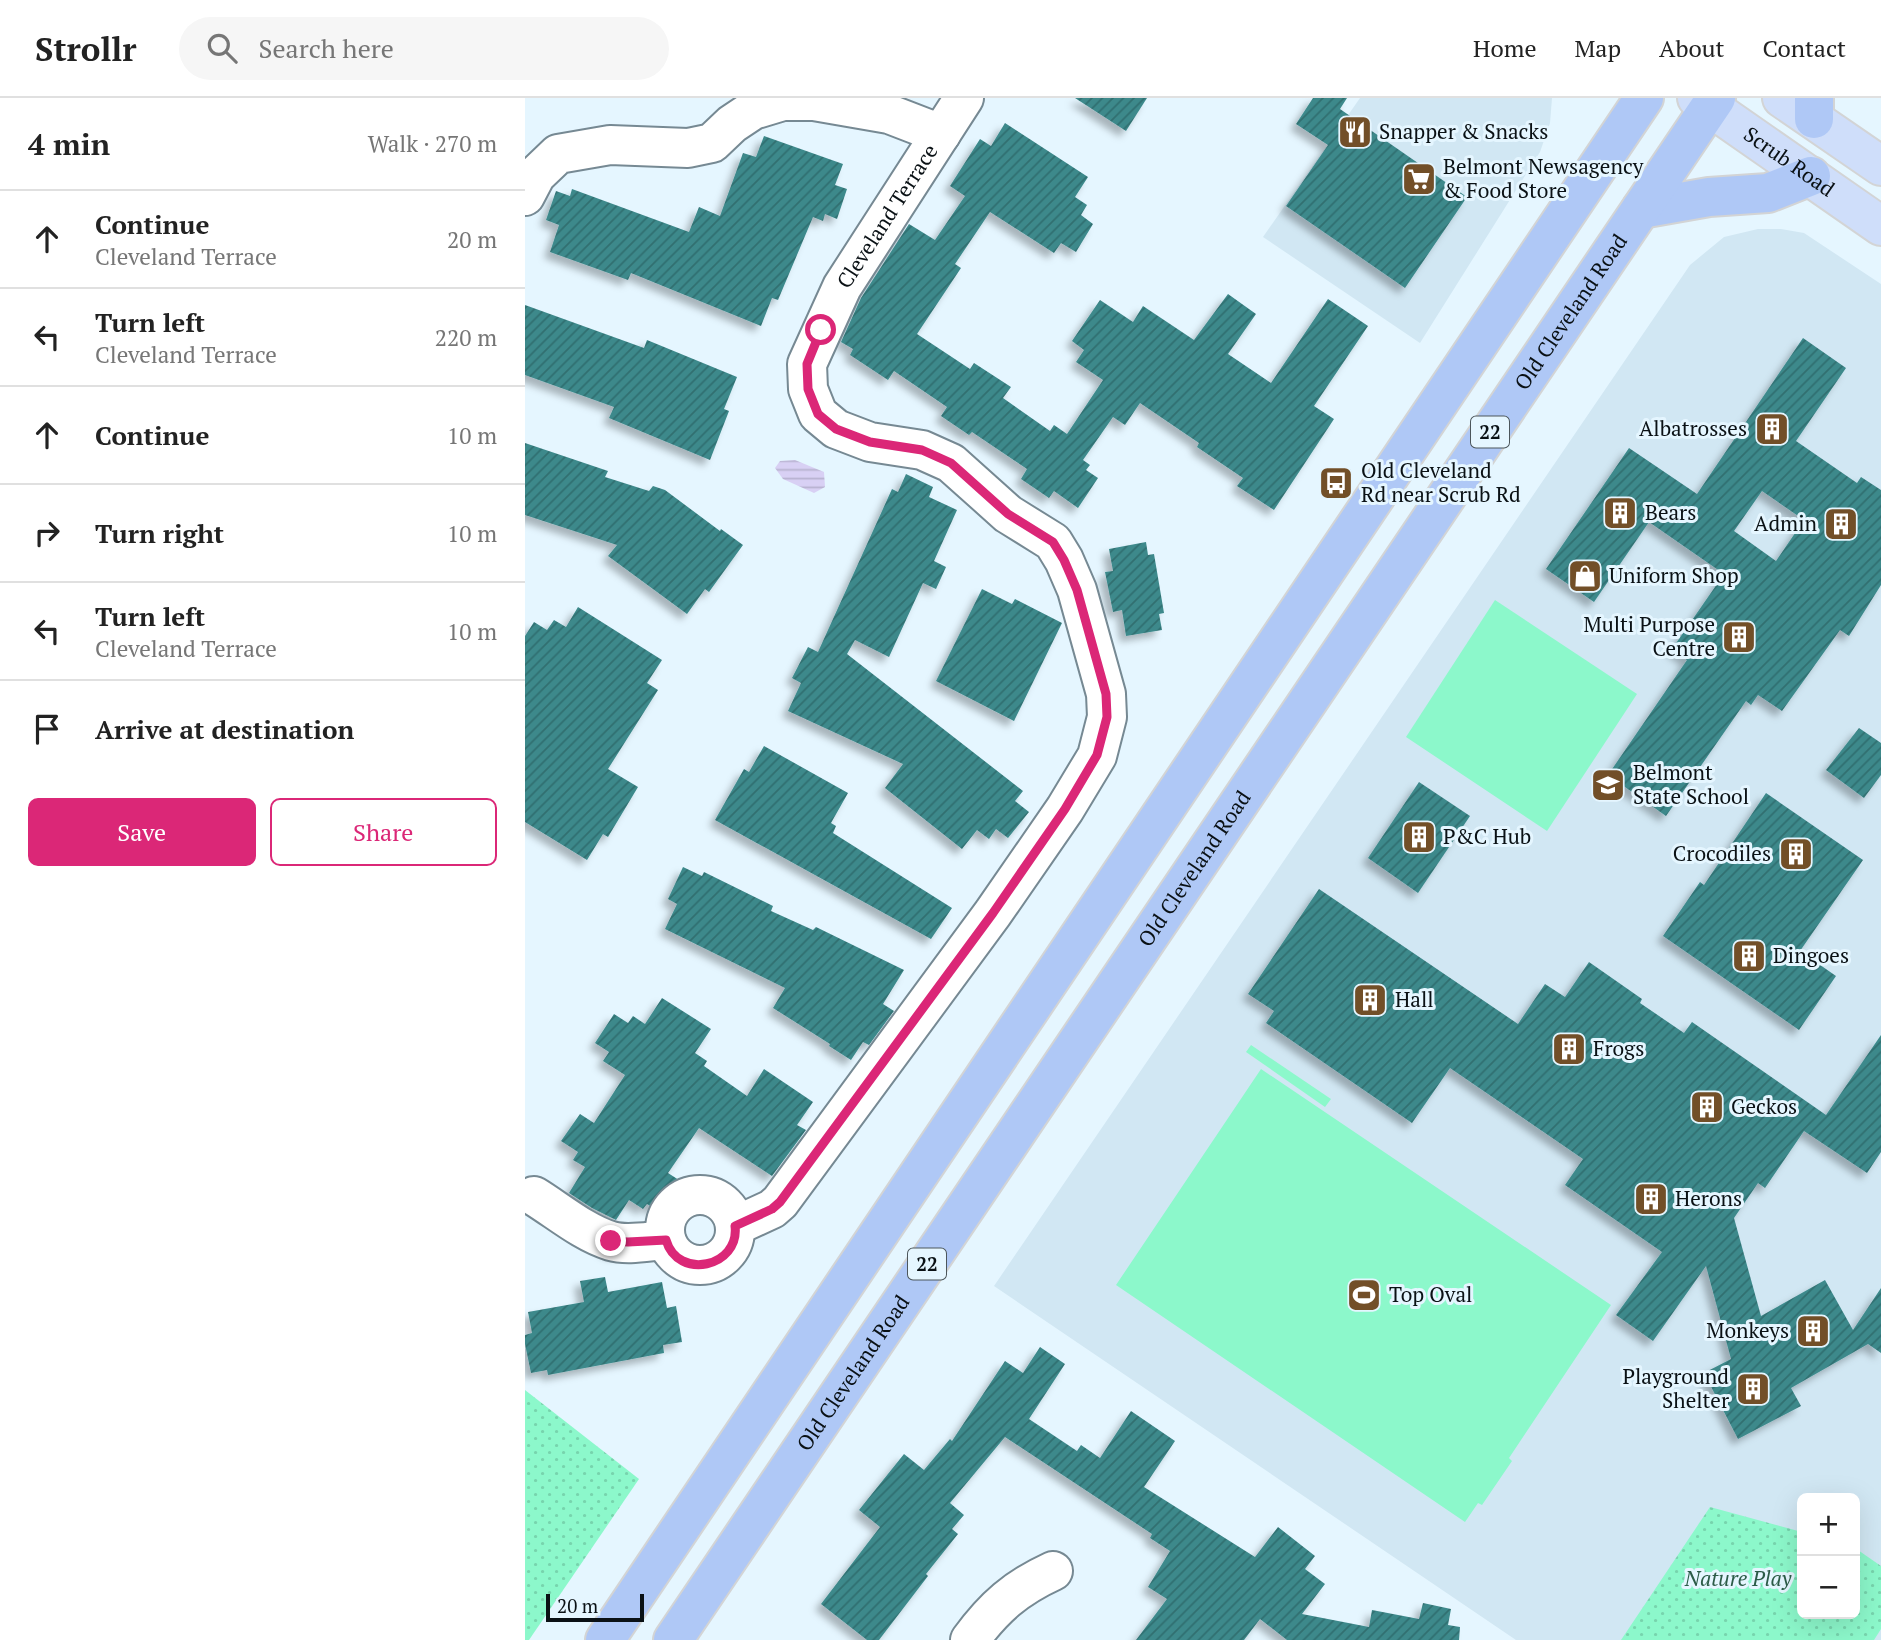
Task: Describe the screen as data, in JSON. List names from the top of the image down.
{
  "streets": {
    "highway": ["Old Cleveland Road", "22"],
    "main road": ["Scrub Road"],
    "street": ["Cleveland Terrace"]
  },
  "crossings": [
    ["Scrub Road", "Old Cleveland Road"]
  ],
  "parks": ["Nature Play"],
  "places": {
    "restaurant": ["Snapper & Snacks"],
    "supermarket": ["Belmont Newsagency & Food Store"],
    "building": [
      "Albatrosses",
      "Bears",
      "Admin",
      "Multi Purpose Centre",
      "P&C Hub",
      "Crocodiles",
      "Dingoes",
      "Hall",
      "Frogs",
      "Geckos",
      "Herons",
      "Monkeys",
      "Playground Shelter"
    ],
    "bus stop": ["Old Cleveland Rd near Scrub Rd"],
    "shop": ["Uniform Shop"],
    "school or university": ["Belmont State School"],
    "sports": ["Top Oval"]
  },
  "scale_bar": "20 m",
  "page": {
    "header": "Strollr",
    "search": "Search here",
    "nav": [
      "Home",
      "Map",
      "About",
      "Contact"
    ],
    "heading": ["4 min", "Walk · 270 m"],
    "list": [
      ["Continue", "Cleveland Terrace", "20 m"],
      ["Turn left", "Cleveland Terrace", "220 m"],
      ["Continue", "10 m"],
      ["Turn right", "10 m"],
      ["Turn left", "Cleveland Terrace", "10 m"],
      "Arrive at destination"
    ],
    "buttons": ["Save", "Share"],
    "map_buttons": ["+", "−"],
    "scale": "20 m"
  }
}
